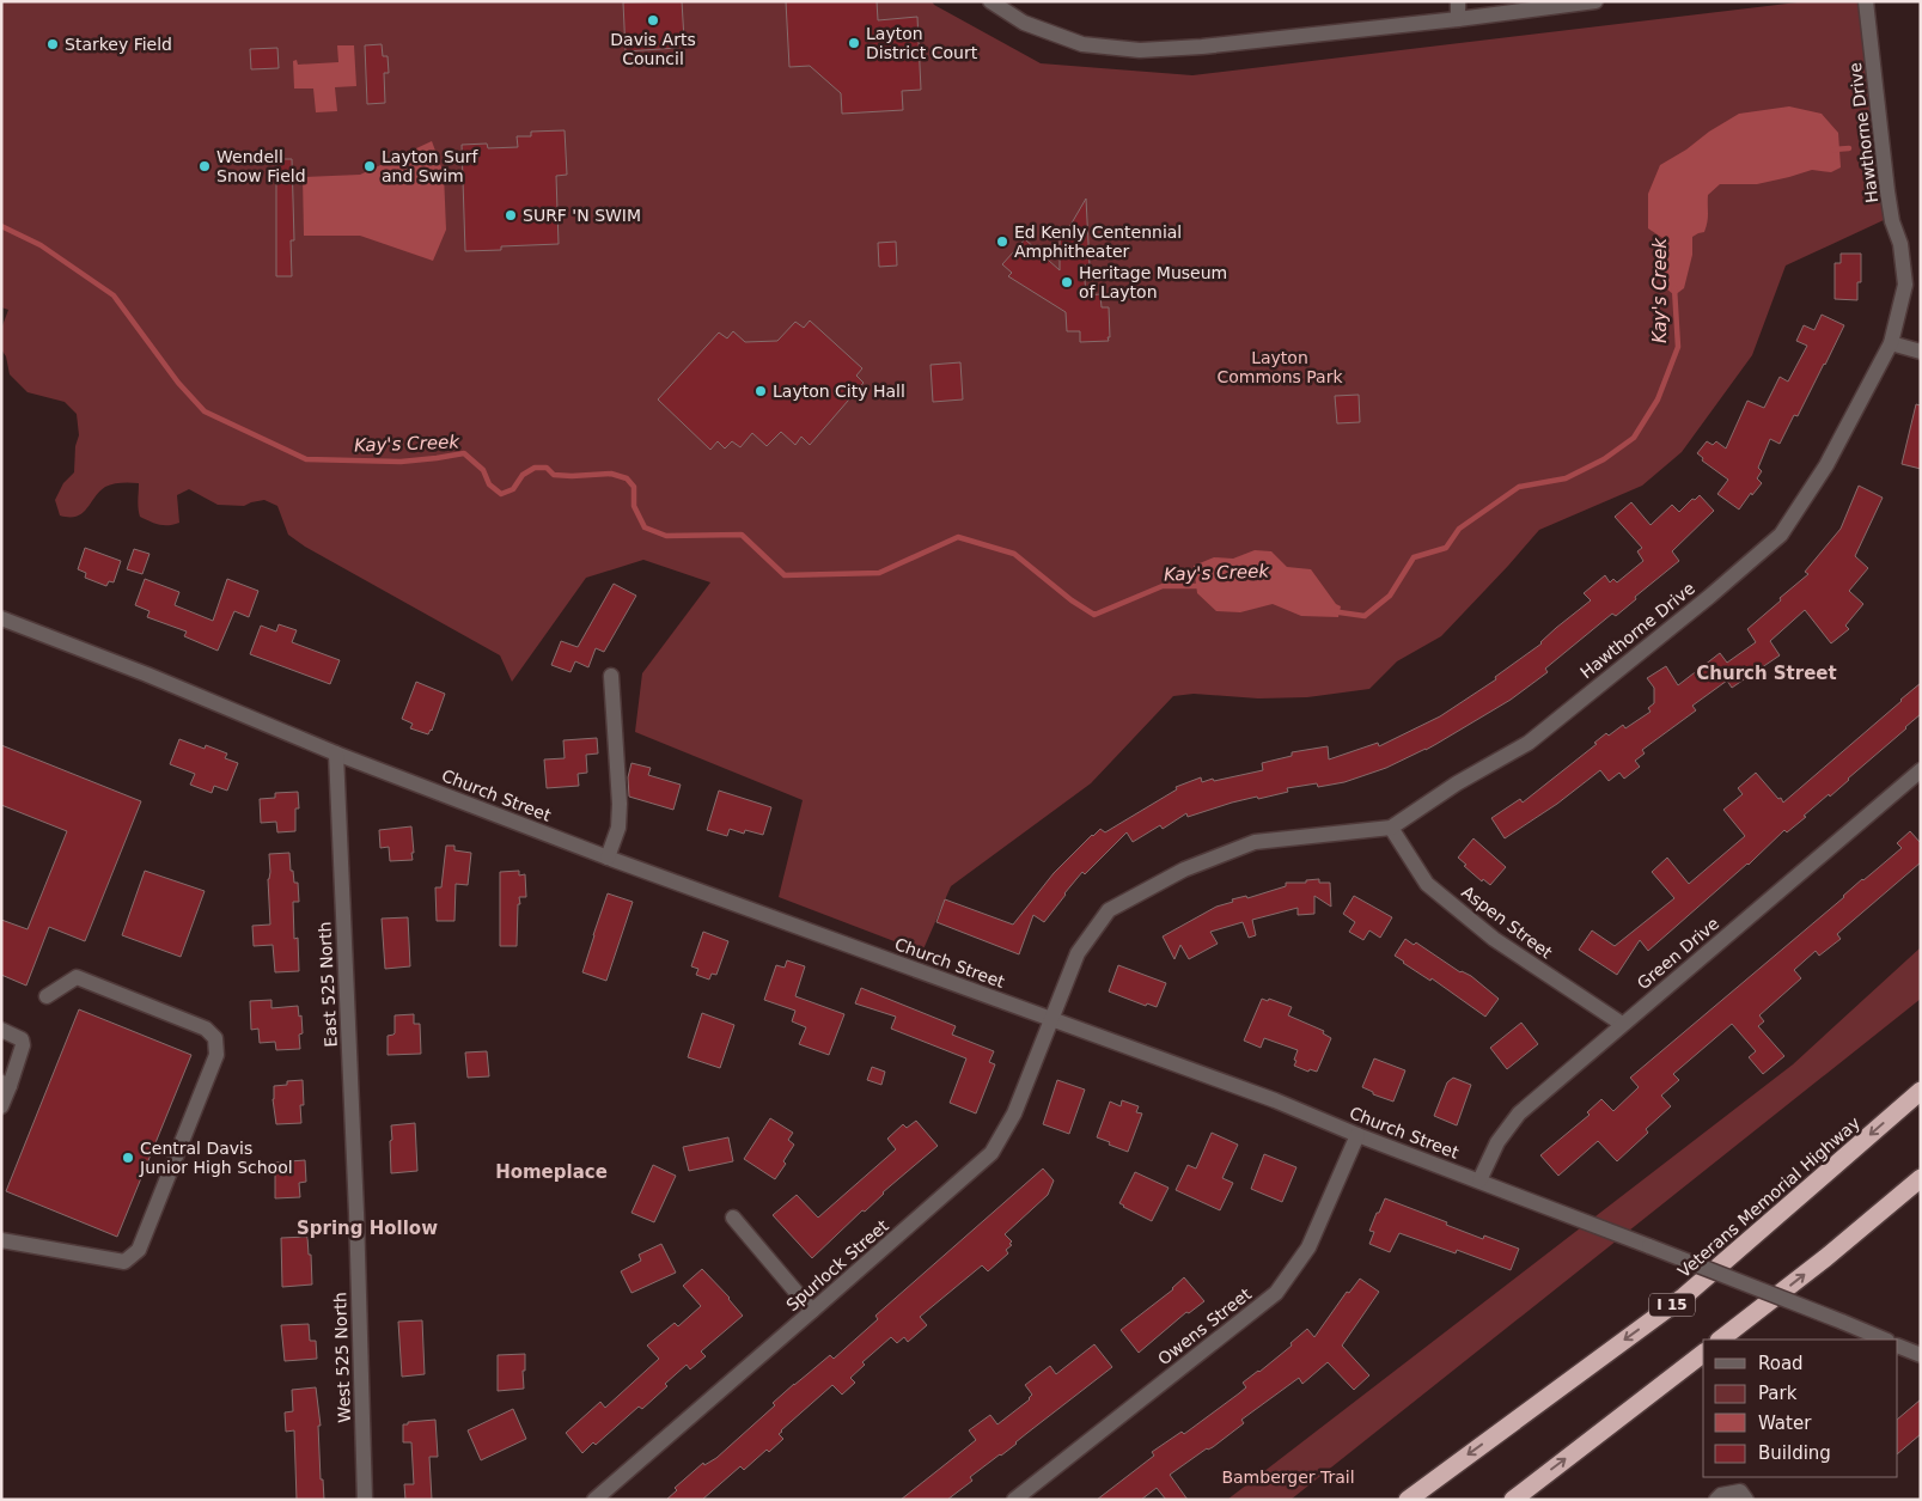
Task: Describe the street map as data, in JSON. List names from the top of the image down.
{
  "streets": {
    "highway": ["Veterans Memorial Highway", "I 15"],
    "street": [
      "Hawthorne Drive",
      "Church Street",
      "Aspen Street",
      "Green Drive",
      "East 525 North",
      "Spurlock Street",
      "Owens Street",
      "West 525 North"
    ]
  },
  "crossings": [
    ["Hawthorne Drive", "Church Street"],
    ["Hawthorne Drive", "Aspen Street"],
    ["Hawthorne Drive", "Spurlock Street"],
    ["Church Street", "Green Drive"],
    ["Church Street", "East 525 North"],
    ["Church Street", "Spurlock Street"],
    ["Church Street", "Owens Street"],
    ["Aspen Street", "Green Drive"],
    ["East 525 North", "West 525 North"]
  ],
  "districts": ["Church Street", "Homeplace", "Spring Hollow"],
  "water": ["Kay's Creek"],
  "parks": ["Layton Commons Park", "Bamberger Trail"],
  "places": [
    "Davis Arts Council",
    "Layton District Court",
    "Starkey Field",
    "Wendell Snow Field",
    "Layton Surf and Swim",
    "SURF 'N SWIM",
    "Ed Kenly Centennial Amphitheater",
    "Heritage Museum of Layton",
    "Layton City Hall",
    "Central Davis Junior High School"
  ],
  "legend": [
    "Road",
    "Park",
    "Water",
    "Building"
  ]
}
